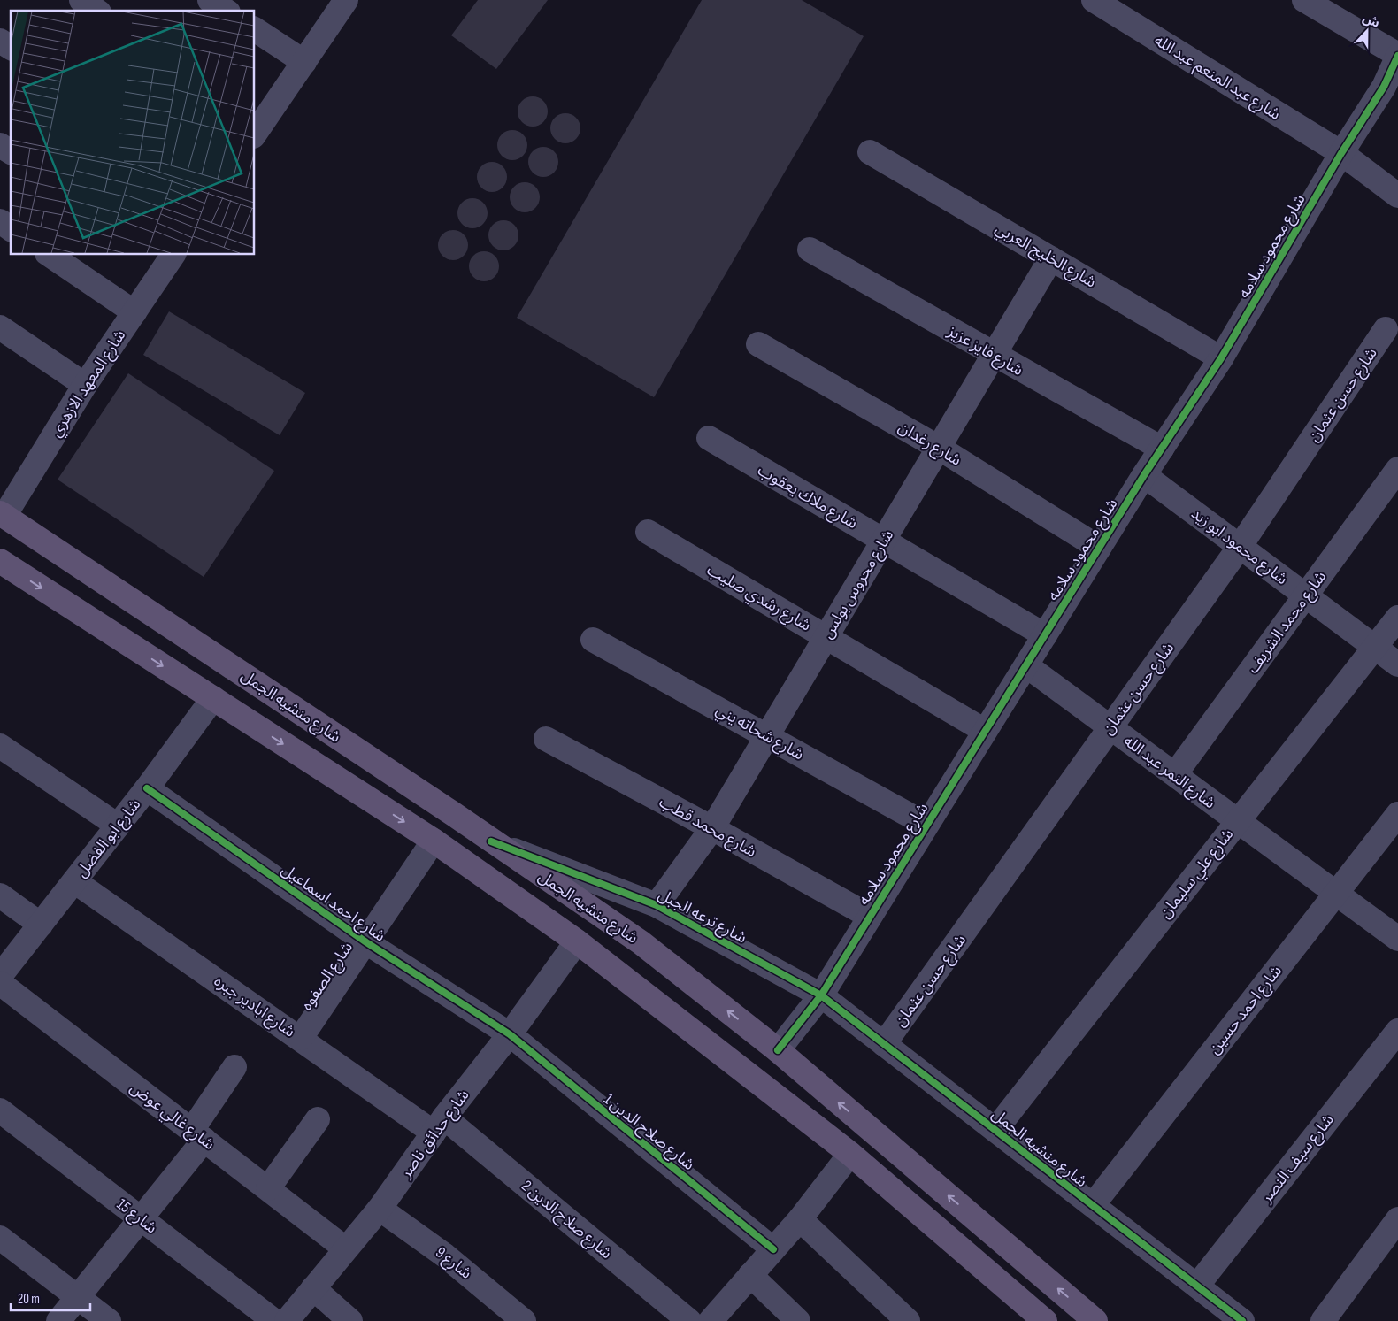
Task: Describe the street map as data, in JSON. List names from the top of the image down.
{
  "streets": {
    "main road": ["شارع منشيه الجمل"],
    "street": [
      "شارع عبد المنعم عبد الله",
      "شارع محمود سلامه",
      "شارع الخليج العربي",
      "شارع فايز عزيز",
      "شارع المعهد الازهري",
      "شارع حسن عثمان",
      "شارع رغدان",
      "شارع ملاك يعقوب",
      "شارع محمود ابو زيد",
      "شارع محروس بولس",
      "شارع رشدي صليب",
      "شارع محمد الشريف",
      "شارع شحاته يني",
      "شارع النمر عبد الله",
      "شارع محمد قطب",
      "شارع ابو الفضل",
      "شارع علي سليمان",
      "شارع احمد اسماعيل",
      "شارع ترعه الجبل",
      "شارع الصفوه",
      "شارع ابادير جبره",
      "شارع احمد حسين",
      "شارع غالي عوض",
      "شارع صلاح الدين 1",
      "شارع حدائق ناصر",
      "شارع سيف النصر",
      "شارع 15",
      "شارع صلاح الدين 2",
      "شارع 9"
    ]
  },
  "crossings": [
    ["شارع عبد المنعم عبد الله", "شارع محمود سلامه"],
    ["شارع محمود سلامه", "شارع الخليج العربي"],
    ["شارع محمود سلامه", "شارع فايز عزيز"],
    ["شارع محمود سلامه", "شارع رغدان"],
    ["شارع محمود سلامه", "شارع ملاك يعقوب"],
    ["شارع محمود سلامه", "شارع محمود ابو زيد"],
    ["شارع محمود سلامه", "شارع رشدي صليب"],
    ["شارع محمود سلامه", "شارع منشيه الجمل"],
    ["شارع محمود سلامه", "شارع شحاته يني"],
    ["شارع محمود سلامه", "شارع النمر عبد الله"],
    ["شارع محمود سلامه", "شارع محمد قطب"],
    ["شارع محمود سلامه", "شارع ترعه الجبل"],
    ["شارع الخليج العربي", "شارع محروس بولس"],
    ["شارع فايز عزيز", "شارع محروس بولس"],
    ["شارع المعهد الازهري", "شارع منشيه الجمل"],
    ["شارع حسن عثمان", "شارع محمود ابو زيد"],
    ["شارع حسن عثمان", "شارع منشيه الجمل"],
    ["شارع حسن عثمان", "شارع النمر عبد الله"],
    ["شارع رغدان", "شارع محروس بولس"],
    ["شارع ملاك يعقوب", "شارع محروس بولس"],
    ["شارع محمود ابو زيد", "شارع محمد الشريف"],
    ["شارع محمود ابو زيد", "شارع علي سليمان"],
    ["شارع محروس بولس", "شارع رشدي صليب"],
    ["شارع محروس بولس", "شارع شحاته يني"],
    ["شارع محروس بولس", "شارع محمد قطب"],
    ["شارع محروس بولس", "شارع ترعه الجبل"],
    ["شارع محمد الشريف", "شارع النمر عبد الله"],
    ["شارع منشيه الجمل", "شارع علي سليمان"],
    ["شارع منشيه الجمل", "شارع ترعه الجبل"],
    ["شارع منشيه الجمل", "شارع احمد حسين"],
    ["شارع منشيه الجمل", "شارع سيف النصر"],
    ["شارع النمر عبد الله", "شارع علي سليمان"],
    ["شارع النمر عبد الله", "شارع احمد حسين"],
    ["شارع ابو الفضل", "شارع احمد اسماعيل"],
    ["شارع ابو الفضل", "شارع ابادير جبره"],
    ["شارع احمد اسماعيل", "شارع الصفوه"],
    ["شارع احمد اسماعيل", "شارع صلاح الدين 1"],
    ["شارع احمد اسماعيل", "شارع حدائق ناصر"],
    ["شارع الصفوه", "شارع ابادير جبره"],
    ["شارع ابادير جبره", "شارع حدائق ناصر"],
    ["شارع ابادير جبره", "شارع صلاح الدين 2"],
    ["شارع غالي عوض", "شارع حدائق ناصر"],
    ["شارع صلاح الدين 1", "شارع حدائق ناصر"],
    ["شارع حدائق ناصر", "شارع صلاح الدين 2"],
    ["شارع حدائق ناصر", "شارع 9"]
  ],
  "scale_bar": "20 m",
  "north": "top"
}
